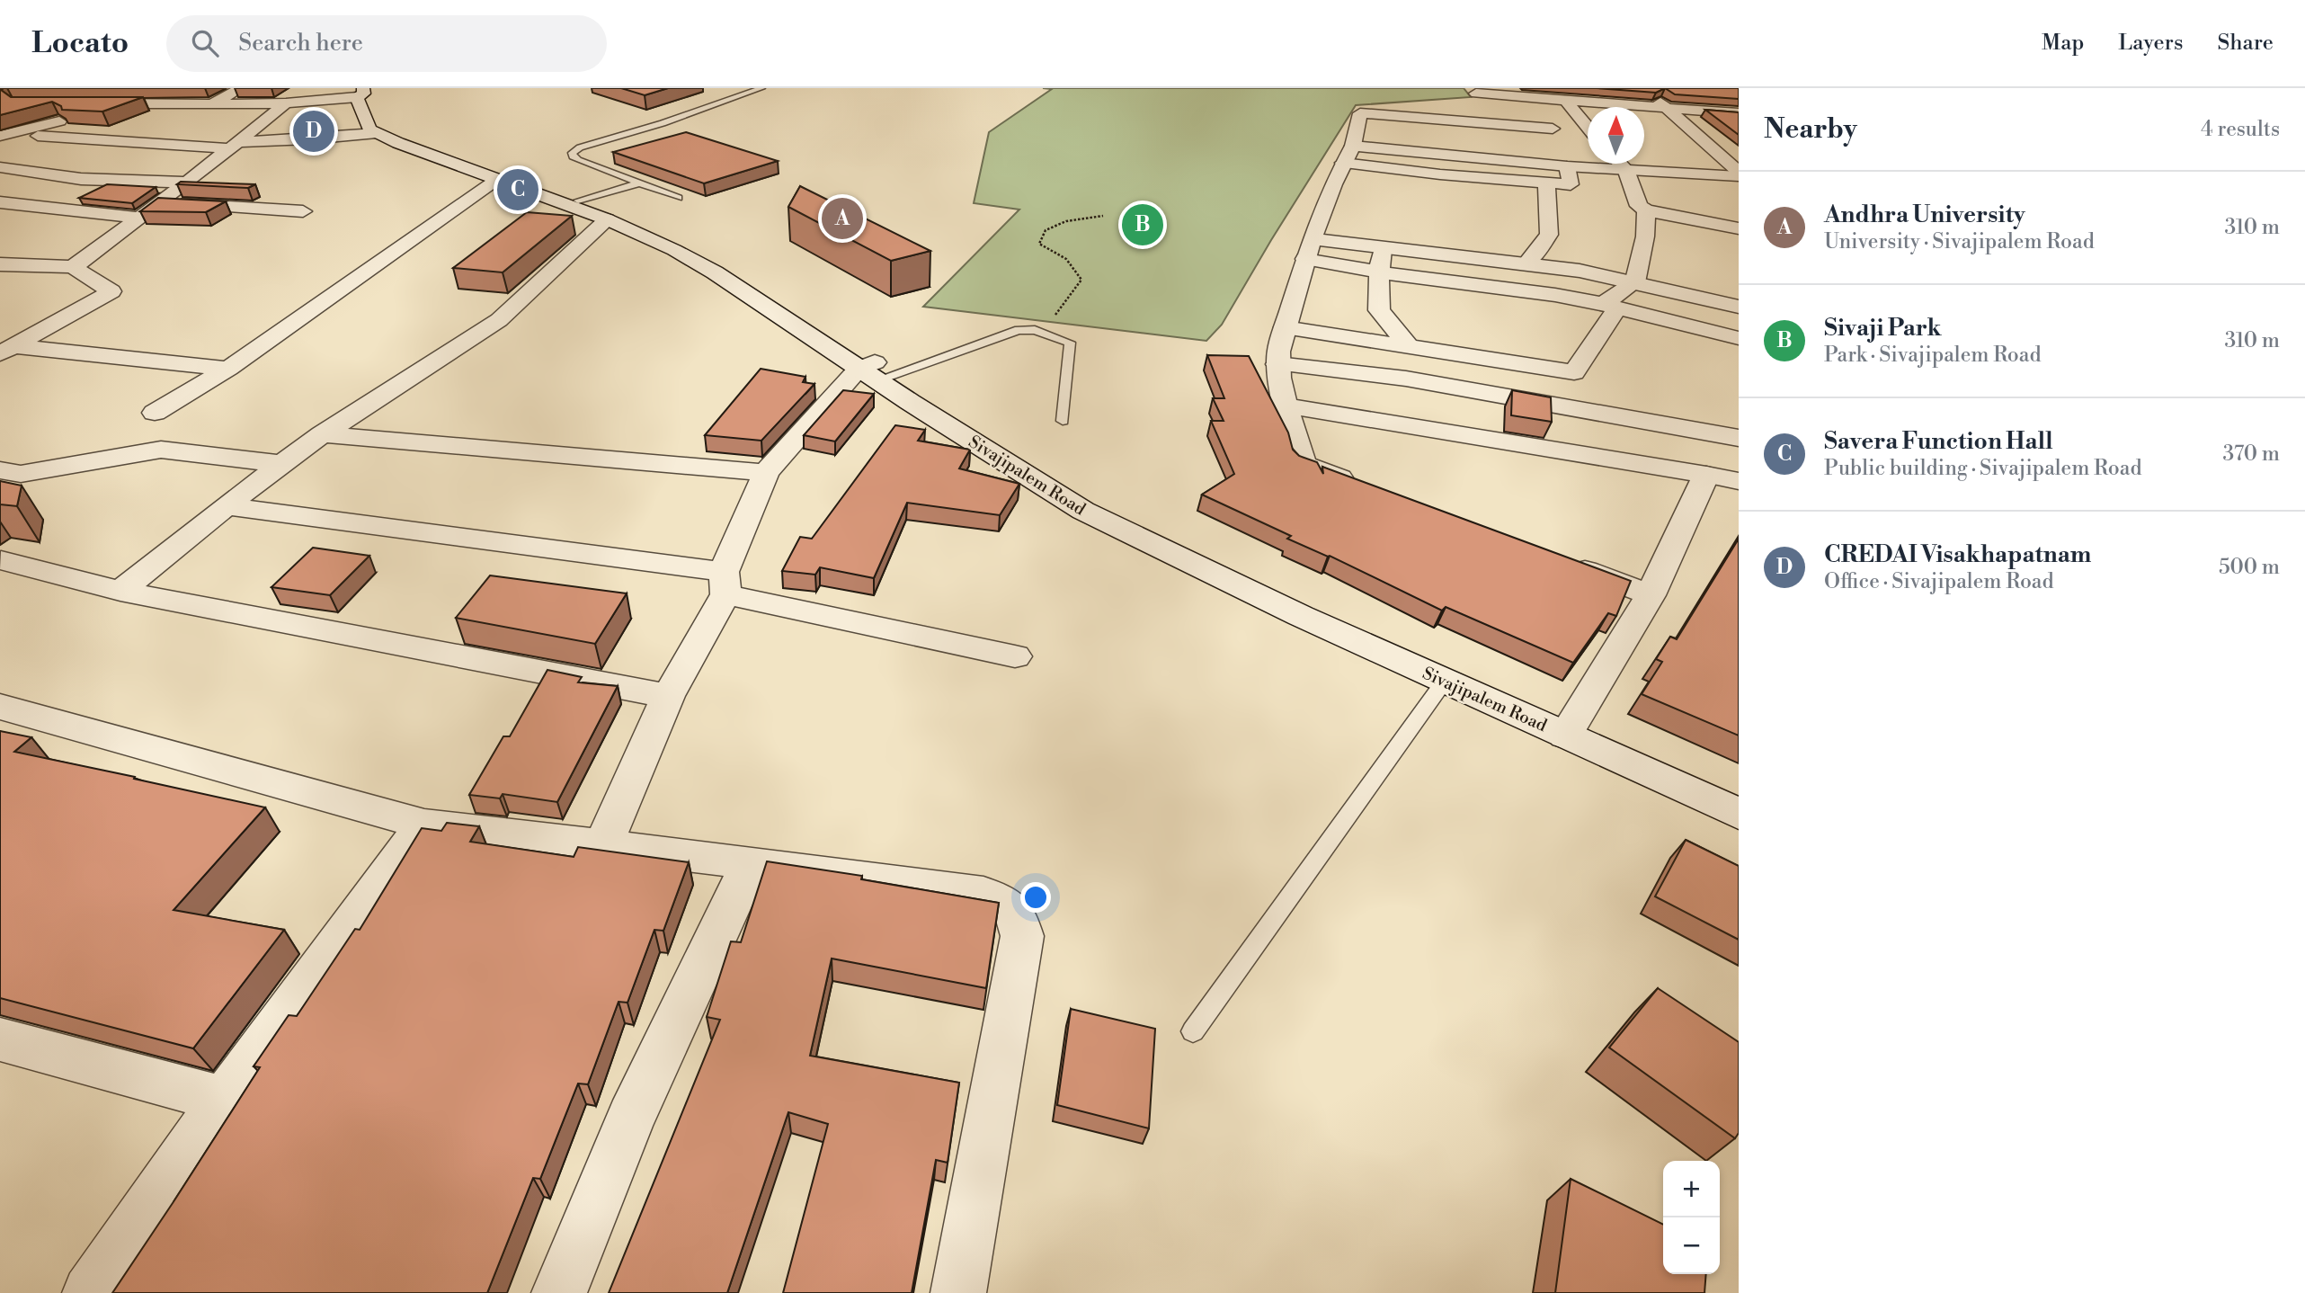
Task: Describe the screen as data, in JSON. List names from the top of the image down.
{
  "streets": {
    "street": ["Sivajipalem Road"]
  },
  "north": "top",
  "page": {
    "header": "Locato",
    "search": "Search here",
    "nav": ["Map", "Layers", "Share"],
    "heading": ["Nearby", "4 results"],
    "pins": [
      "D",
      "C",
      "A",
      "B"
    ],
    "list": [
      {
        "mark": "A",
        "name": "Andhra University",
        "note": "University · Sivajipalem Road",
        "value": "310 m"
      },
      {
        "mark": "B",
        "name": "Sivaji Park",
        "note": "Park · Sivajipalem Road",
        "value": "310 m"
      },
      {
        "mark": "C",
        "name": "Savera Function Hall",
        "note": "Public building · Sivajipalem Road",
        "value": "370 m"
      },
      {
        "mark": "D",
        "name": "CREDAI Visakhapatnam",
        "note": "Office · Sivajipalem Road",
        "value": "500 m"
      }
    ],
    "map_buttons": ["+", "−"]
  }
}
